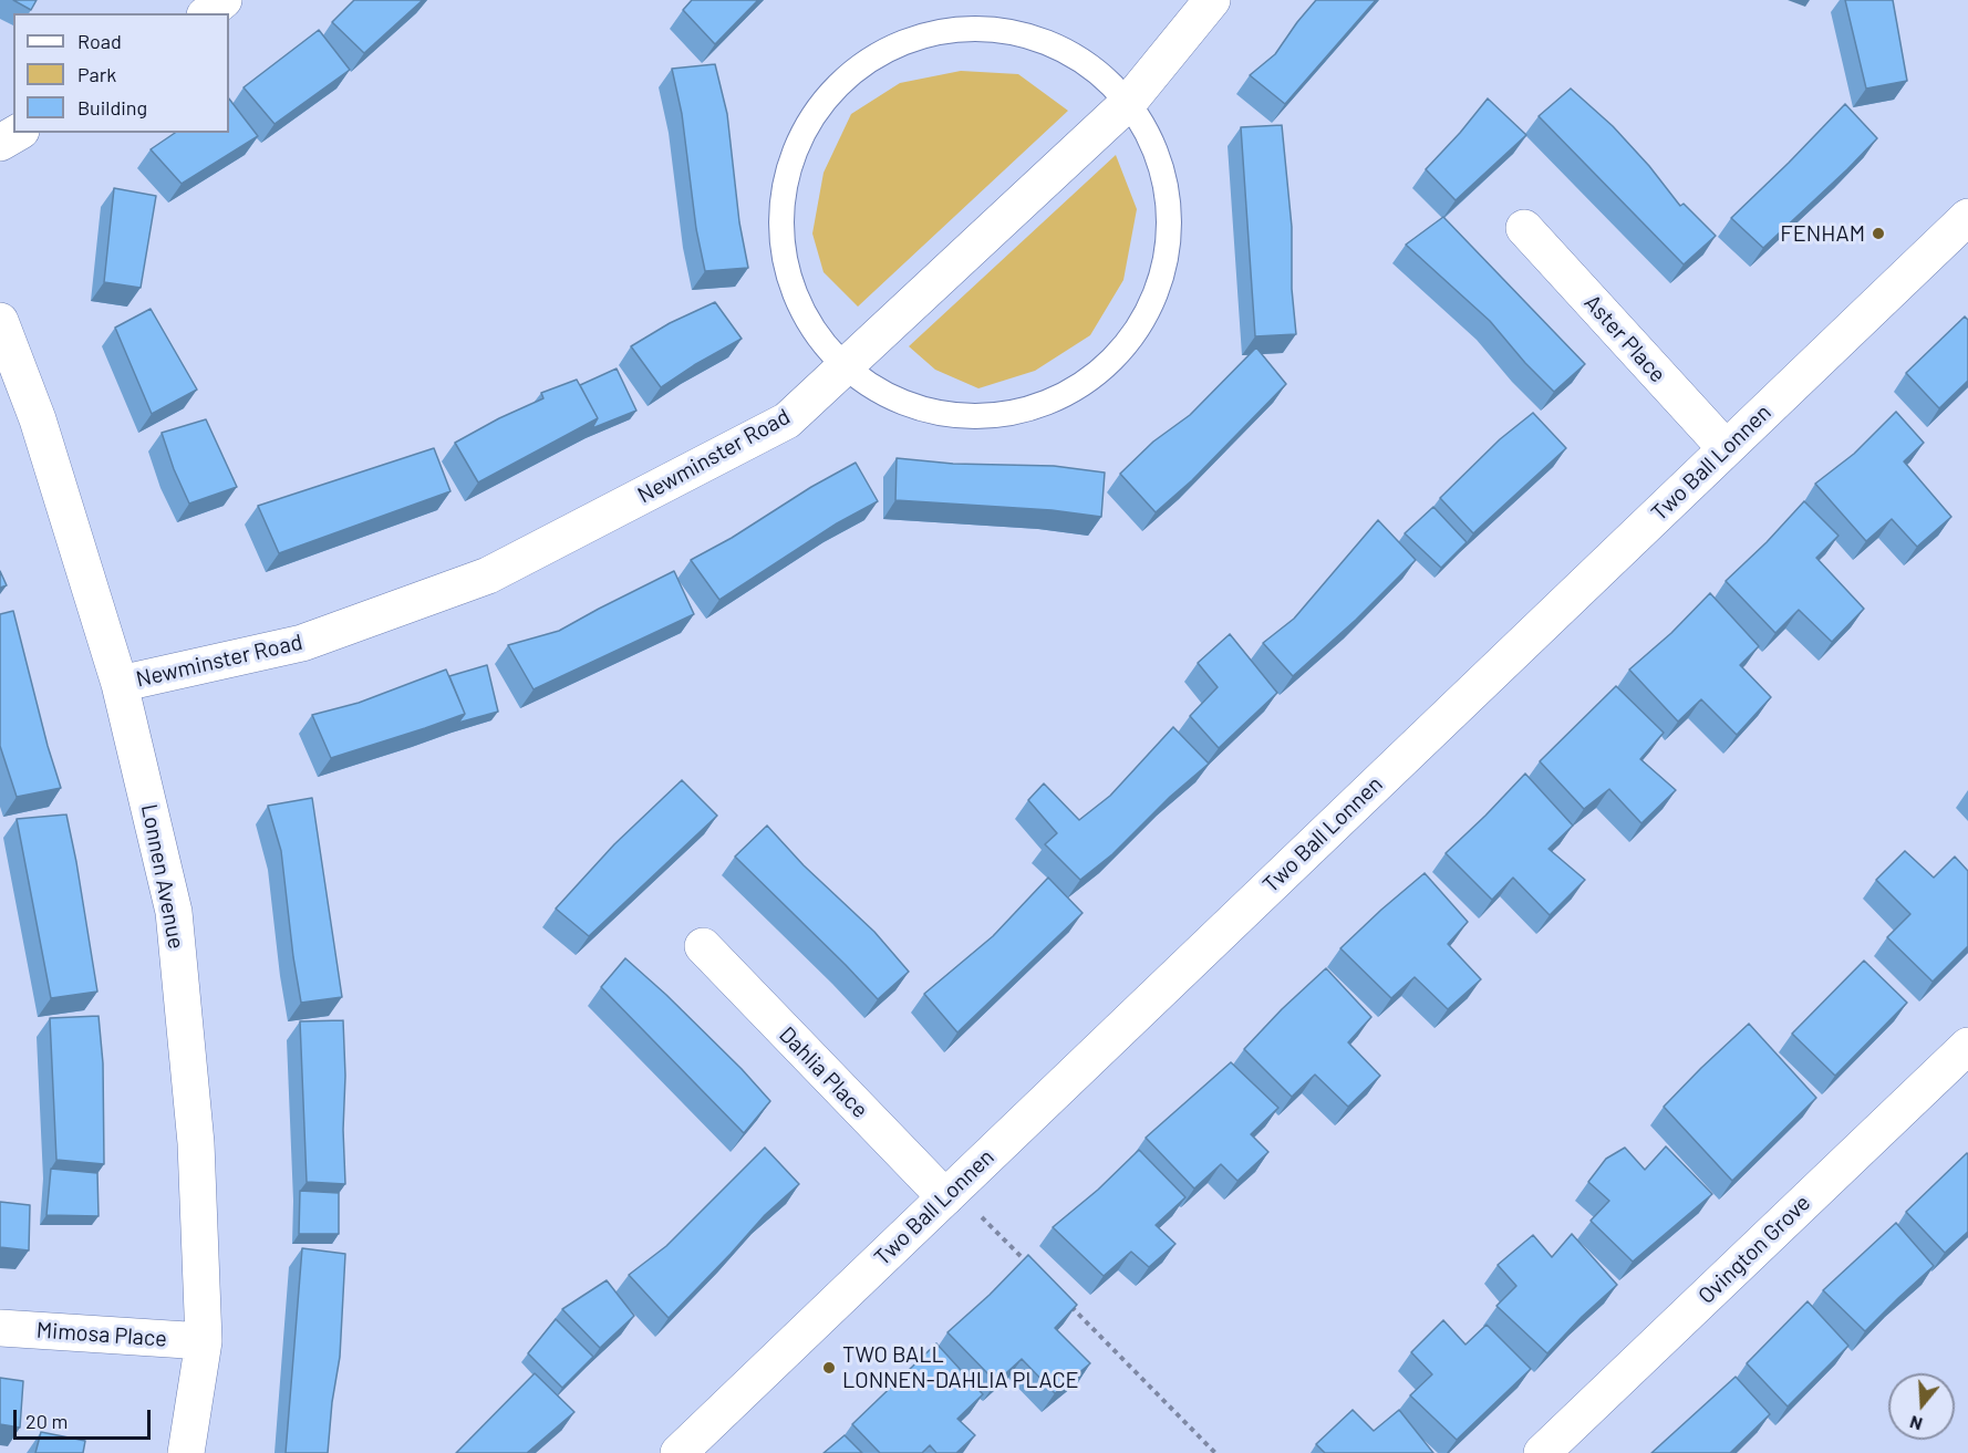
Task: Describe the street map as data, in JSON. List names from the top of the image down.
{
  "streets": {
    "street": [
      "Aster Place",
      "Newminster Road",
      "Two Ball Lonnen",
      "Lonnen Avenue",
      "Dahlia Place",
      "Ovington Grove",
      "Mimosa Place"
    ]
  },
  "crossings": [
    ["Aster Place", "Two Ball Lonnen"],
    ["Newminster Road", "Lonnen Avenue"],
    ["Two Ball Lonnen", "Dahlia Place"],
    ["Lonnen Avenue", "Mimosa Place"]
  ],
  "places": ["FENHAM", "TWO BALL LONNEN-DAHLIA PLACE"],
  "legend": ["Road", "Park", "Building"],
  "scale_bar": "20 m",
  "north": "bottom"
}
